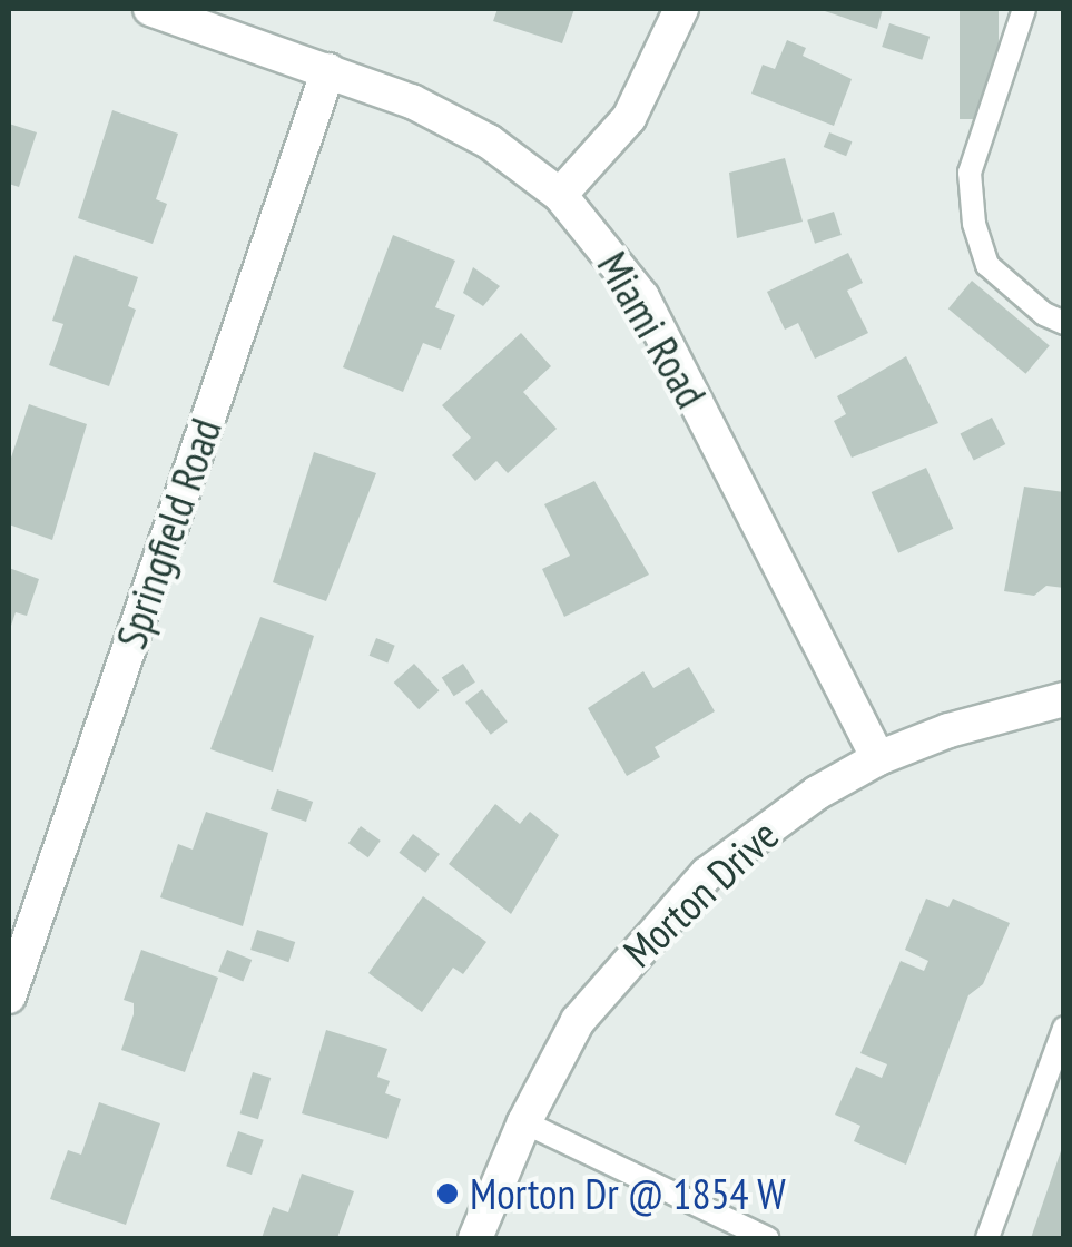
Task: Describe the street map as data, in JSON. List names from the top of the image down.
{
  "streets": {
    "street": ["Miami Road", "Springfield Road", "Morton Drive"]
  },
  "crossings": [
    ["Miami Road", "Springfield Road"],
    ["Miami Road", "Morton Drive"]
  ],
  "places": ["Morton Dr @ 1854 W"]
}
